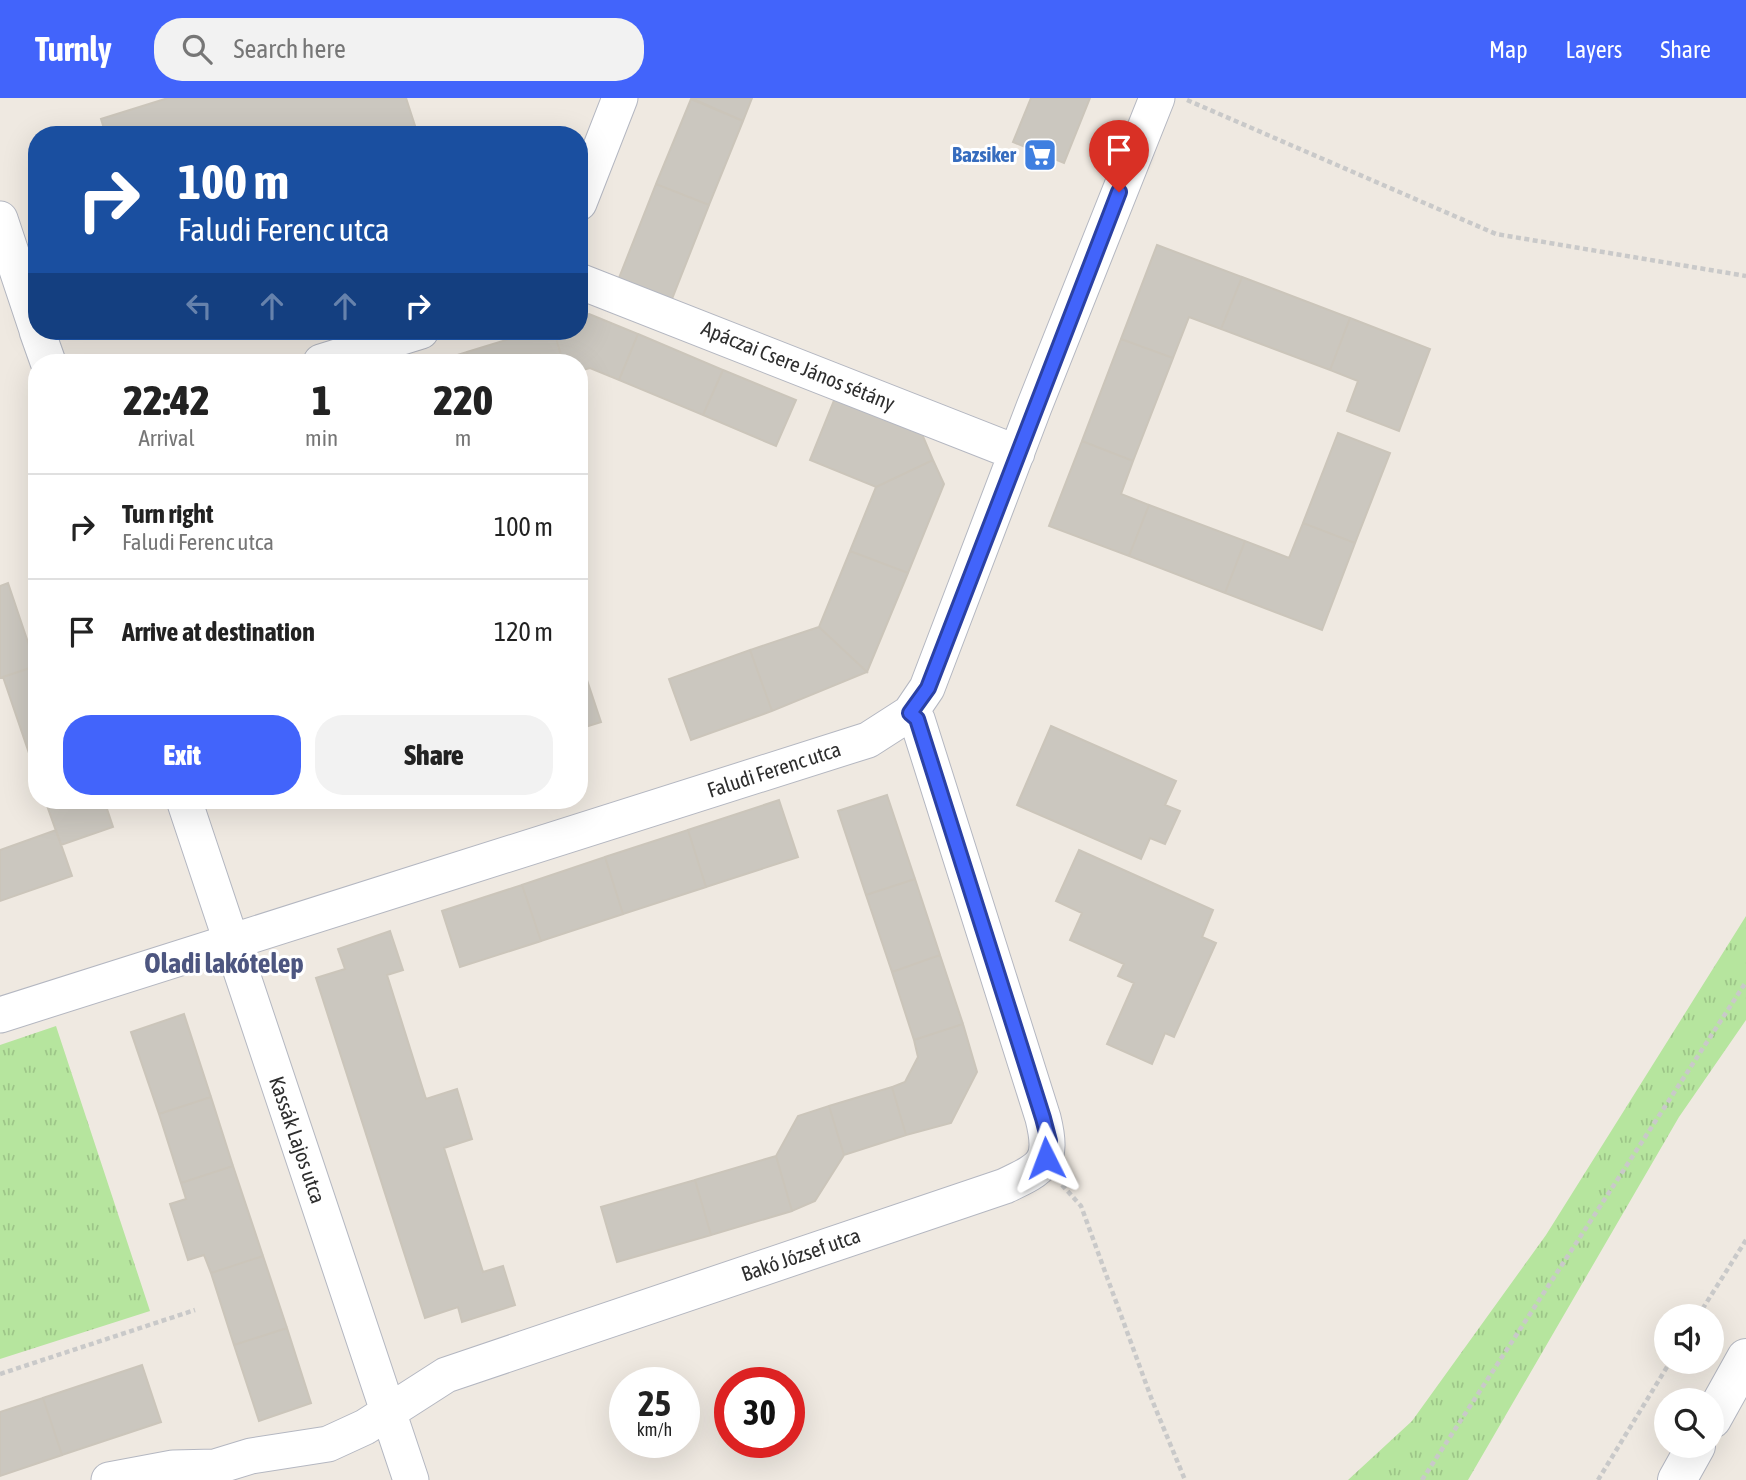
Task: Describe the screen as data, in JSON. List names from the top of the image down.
{
  "streets": {
    "street": [
      "Apáczai Csere János sétány",
      "Faludi Ferenc utca",
      "Kassák Lajos utca",
      "Bakó József utca"
    ]
  },
  "crossings": [
    ["Apáczai Csere János sétány", "Faludi Ferenc utca"],
    ["Faludi Ferenc utca", "Kassák Lajos utca"],
    ["Kassák Lajos utca", "Bakó József utca"]
  ],
  "districts": ["Oladi lakótelep"],
  "places": {
    "supermarket": ["Bazsiker"]
  },
  "page": {
    "header": "Turnly",
    "search": "Search here",
    "nav": ["Map", "Layers", "Share"],
    "turn": ["100 m", "Faludi Ferenc utca"],
    "eta": [
      "22:42",
      "Arrival",
      "1",
      "min",
      "220",
      "m"
    ],
    "list": [
      {
        "name": "Turn right",
        "note": "Faludi Ferenc utca",
        "value": "100 m"
      },
      {
        "name": "Arrive at destination",
        "value": "120 m"
      }
    ],
    "buttons": ["Exit", "Share"],
    "speed": "25 km/h",
    "limit": "30"
  }
}
